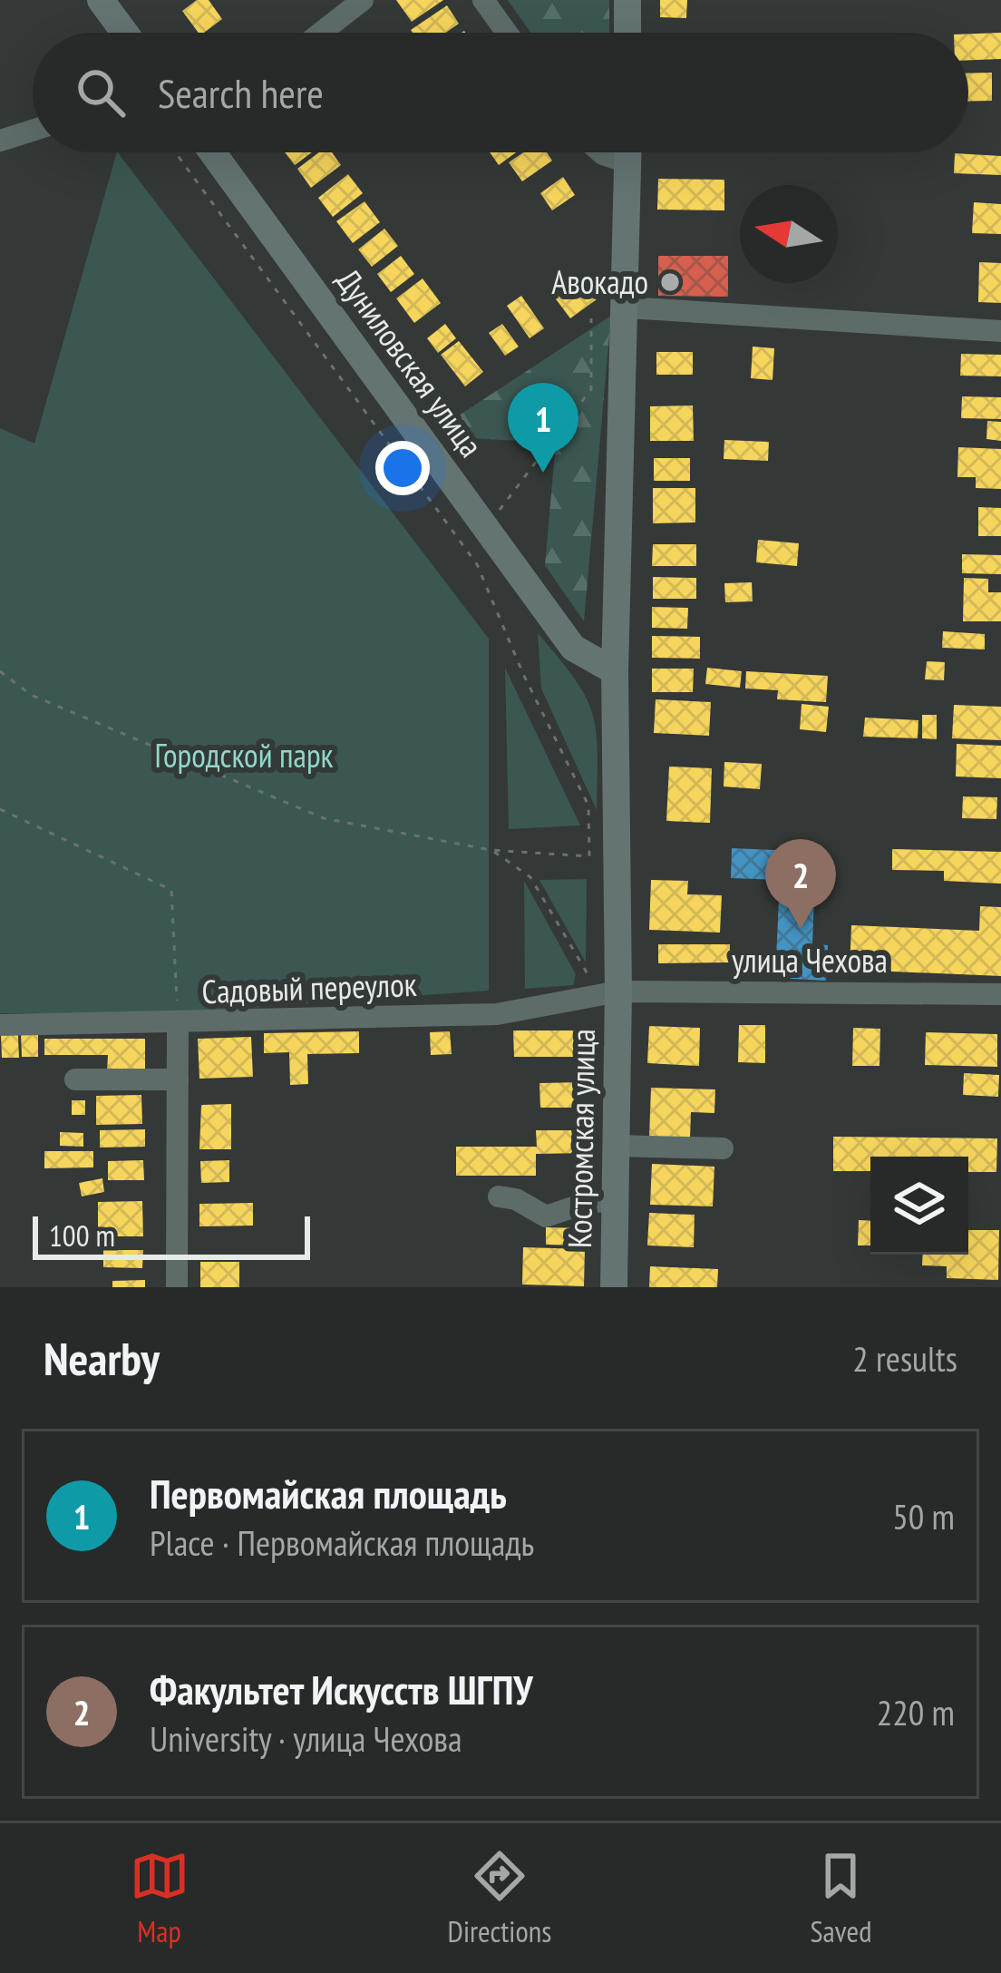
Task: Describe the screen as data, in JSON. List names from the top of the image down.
{
  "streets": {
    "main road": ["Дуниловская улица", "Костромская улица"],
    "street": ["улица Чехова", "Садовый переулок"]
  },
  "crossings": [
    ["Дуниловская улица", "Костромская улица"],
    ["улица Чехова", "Садовый переулок"],
    ["улица Чехова", "Костромская улица"],
    ["Садовый переулок", "Костромская улица"]
  ],
  "parks": ["Городской парк"],
  "places": ["Авокадо"],
  "scale_bar": "100 m",
  "north": "left",
  "page": {
    "search": "Search here",
    "pins": ["1", "2"],
    "scale": "100 m",
    "heading": ["Nearby", "2 results"],
    "list": [
      {
        "mark": "1",
        "name": "Первомайская площадь",
        "note": "Place · Первомайская площадь",
        "value": "50 m"
      },
      {
        "mark": "2",
        "name": "Факультет Искусств ШГПУ",
        "note": "University · улица Чехова",
        "value": "220 m"
      }
    ],
    "nav": ["Map", "Directions", "Saved"]
  }
}
